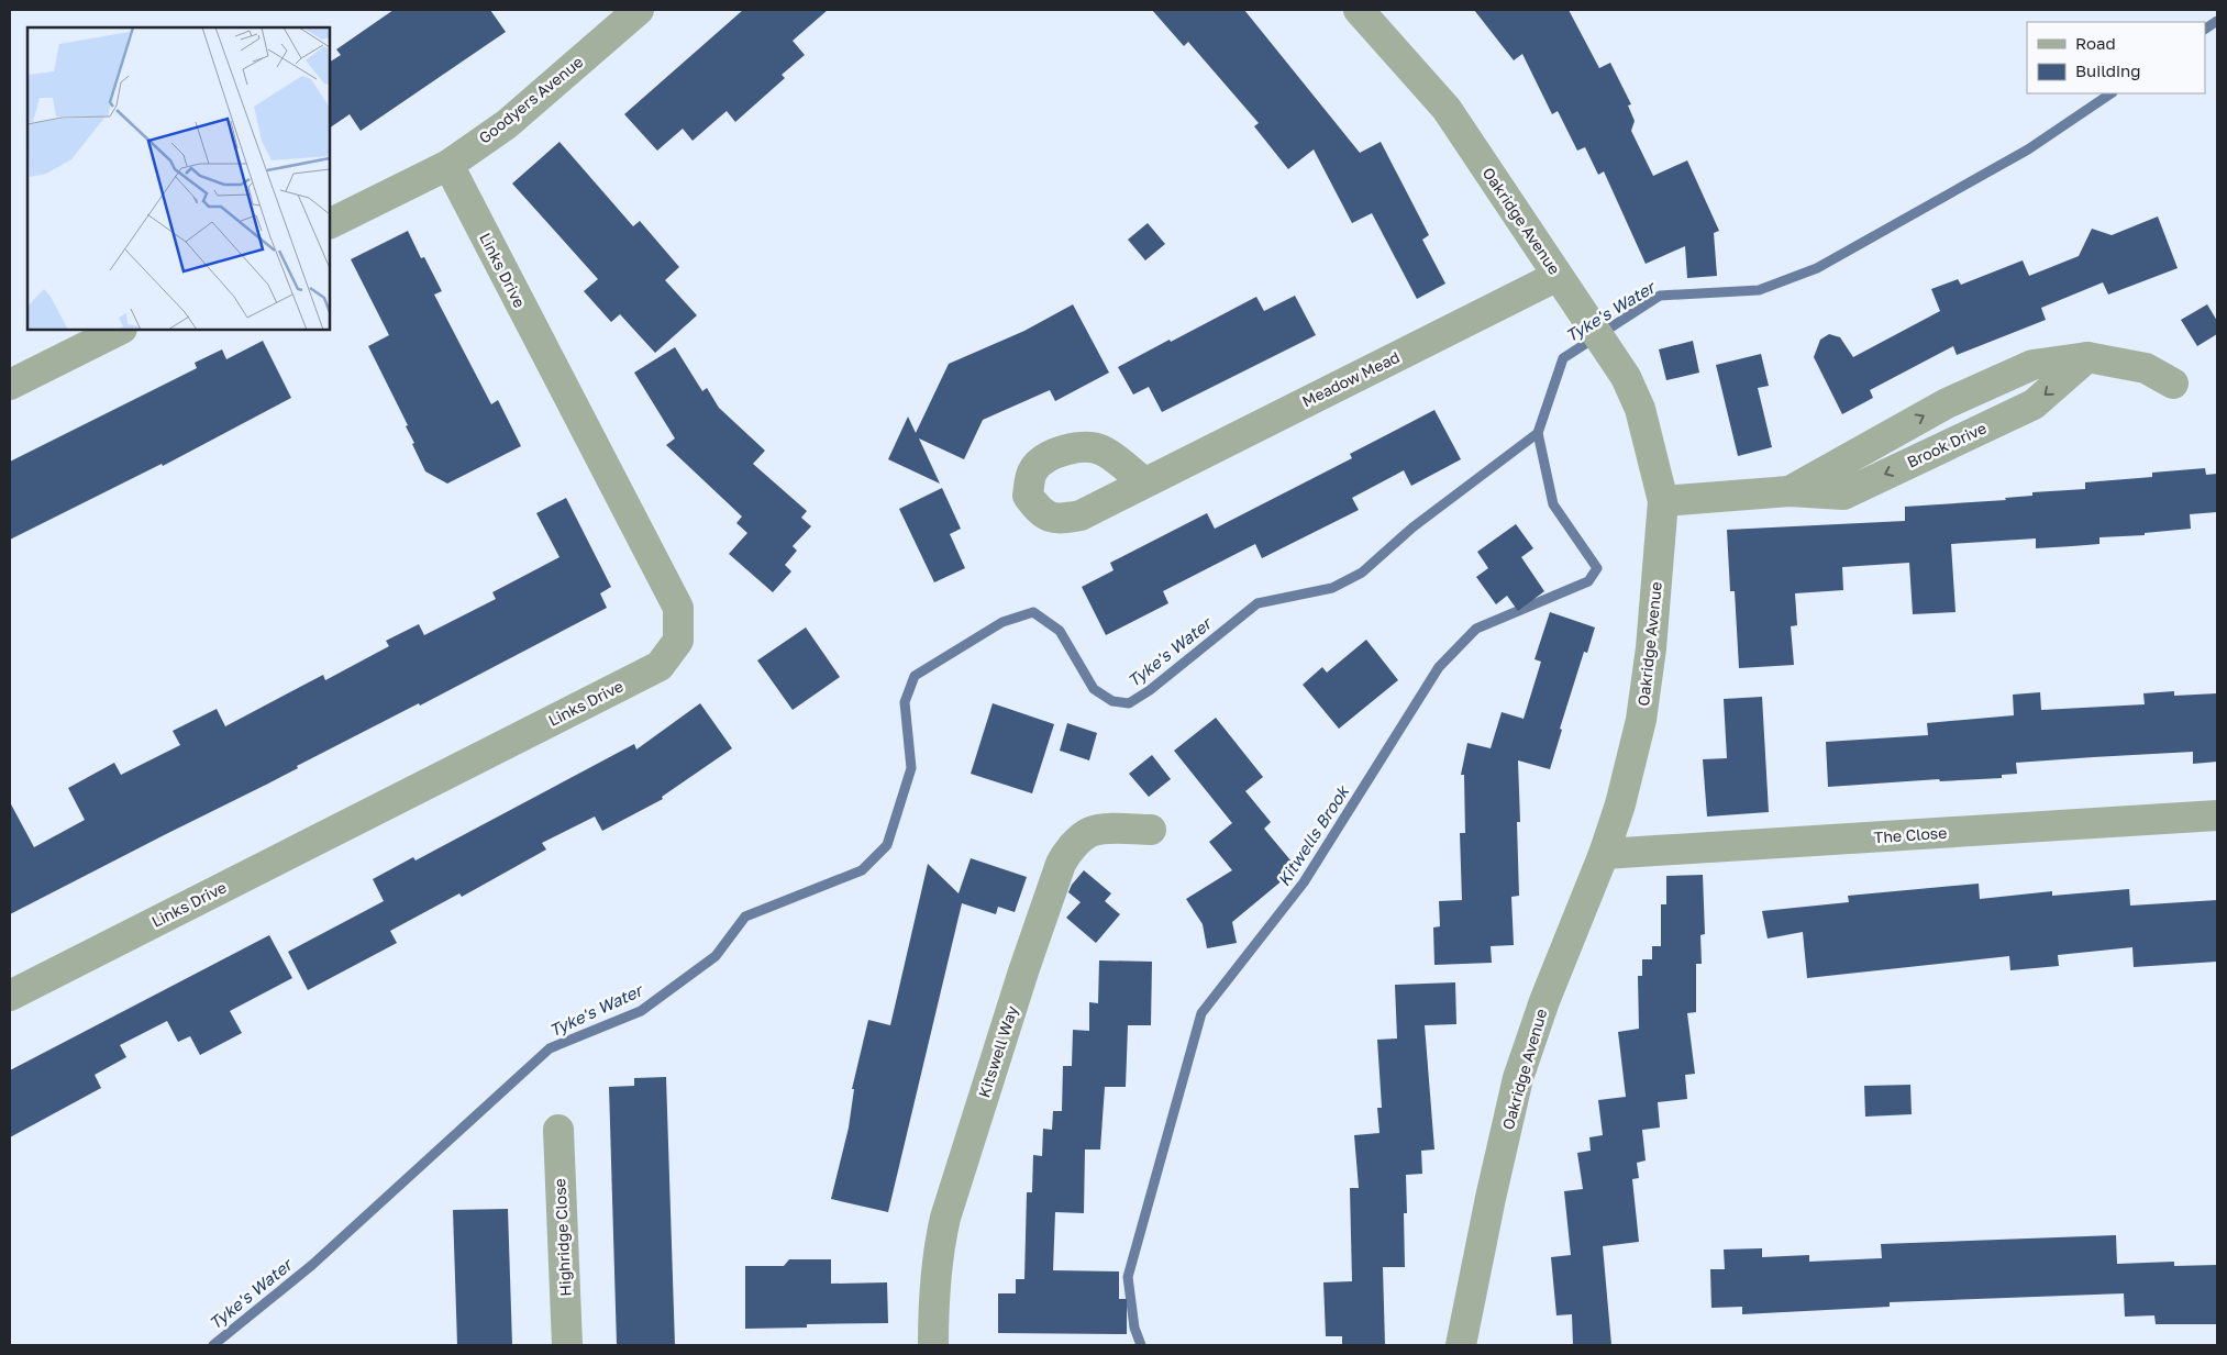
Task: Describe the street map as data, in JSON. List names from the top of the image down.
{
  "streets": {
    "street": [
      "Goodyers Avenue",
      "Oakridge Avenue",
      "Links Drive",
      "Meadow Mead",
      "The Close",
      "Kitswell Way",
      "Highridge Close"
    ]
  },
  "crossings": [
    ["Goodyers Avenue", "Links Drive"],
    ["Oakridge Avenue", "Meadow Mead"],
    ["Oakridge Avenue", "The Close"]
  ],
  "water": ["Tyke's Water", "Kitwells Brook"],
  "legend": ["Road", "Building"]
}
